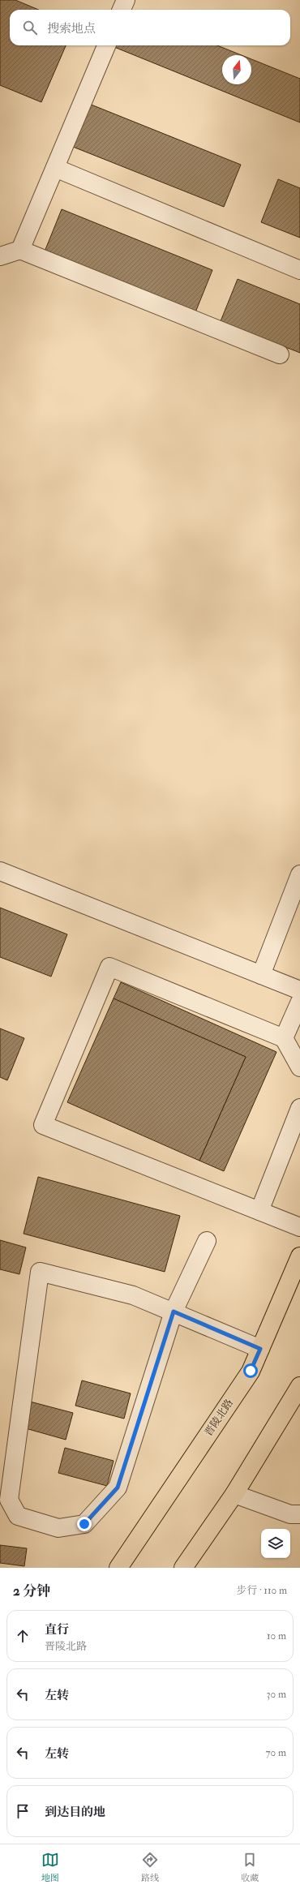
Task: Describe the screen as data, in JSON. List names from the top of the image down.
{
  "streets": {
    "main road": ["晋陵北路"]
  },
  "north": "top",
  "page": {
    "search": "搜索地点",
    "heading": ["2 分钟", "步行 · 110 m"],
    "list": [
      ["直行", "晋陵北路", "10 m"],
      ["左转", "30 m"],
      ["左转", "70 m"],
      "到达目的地"
    ],
    "nav": ["地图", "路线", "收藏"]
  }
}
